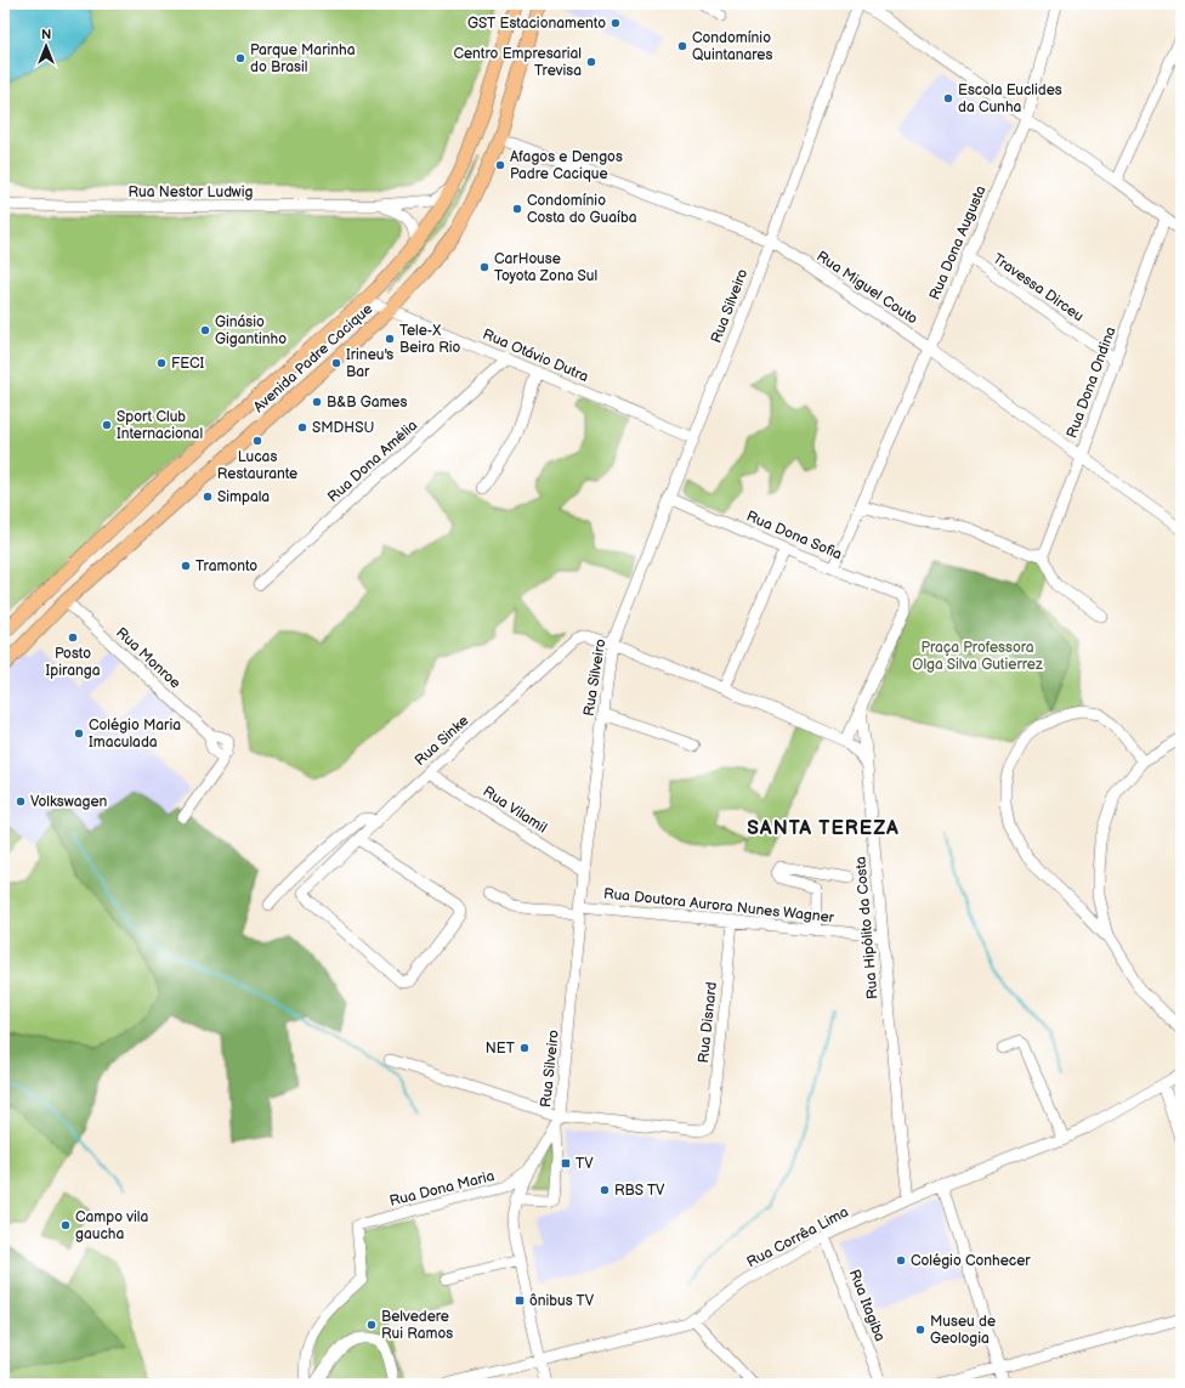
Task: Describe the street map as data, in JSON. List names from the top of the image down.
{
  "streets": {
    "main road": ["Avenida Padre Cacique"],
    "street": [
      "Rua Nestor Ludwig",
      "Rua Dona Augusta",
      "Rua Miguel Couto",
      "Travessa Dirceu",
      "Rua Silveiro",
      "Rua Otávio Dutra",
      "Rua Dona Ondina",
      "Rua Dona Amélia",
      "Rua Dona Sofia",
      "Rua Monroe",
      "Rua Sinke",
      "Rua Vilamil",
      "Rua Doutora Aurora Nunes Wagner",
      "Rua Hipólito da Costa",
      "Rua Disnard",
      "Rua Dona Maria",
      "Rua Corrêa Lima",
      "Rua Itagiba"
    ]
  },
  "crossings": [
    ["Rua Nestor Ludwig", "Avenida Padre Cacique"],
    ["Rua Dona Augusta", "Rua Miguel Couto"],
    ["Rua Dona Augusta", "Travessa Dirceu"],
    ["Rua Dona Augusta", "Rua Dona Sofia"],
    ["Rua Miguel Couto", "Rua Silveiro"],
    ["Rua Miguel Couto", "Avenida Padre Cacique"],
    ["Rua Miguel Couto", "Rua Dona Ondina"],
    ["Travessa Dirceu", "Rua Dona Ondina"],
    ["Rua Silveiro", "Rua Otávio Dutra"],
    ["Rua Silveiro", "Rua Dona Sofia"],
    ["Rua Silveiro", "Rua Sinke"],
    ["Rua Silveiro", "Rua Vilamil"],
    ["Rua Silveiro", "Rua Doutora Aurora Nunes Wagner"],
    ["Rua Silveiro", "Rua Disnard"],
    ["Rua Silveiro", "Rua Dona Maria"],
    ["Rua Silveiro", "Rua Corrêa Lima"],
    ["Rua Otávio Dutra", "Avenida Padre Cacique"],
    ["Rua Otávio Dutra", "Rua Dona Amélia"],
    ["Avenida Padre Cacique", "Rua Monroe"],
    ["Rua Dona Sofia", "Rua Hipólito da Costa"],
    ["Rua Sinke", "Rua Vilamil"],
    ["Rua Doutora Aurora Nunes Wagner", "Rua Hipólito da Costa"],
    ["Rua Doutora Aurora Nunes Wagner", "Rua Disnard"],
    ["Rua Hipólito da Costa", "Rua Corrêa Lima"],
    ["Rua Corrêa Lima", "Rua Itagiba"]
  ],
  "districts": ["SANTA TEREZA"],
  "parks": ["Praça Professora Olga Silva Gutierrez"],
  "places": {
    "other": [
      "GST Estacionamento",
      "Condomínio Quintanares",
      "Parque Marinha do Brasil",
      "Centro Empresarial Trevisa",
      "Escola Euclides da Cunha",
      "Afagos e Dengos Padre Cacique",
      "Condomínio Costa do Guaíba",
      "CarHouse Toyota Zona Sul",
      "Ginásio Gigantinho",
      "Tele-X Beira Rio",
      "FECI",
      "Irineu's Bar",
      "B&B Games",
      "Sport Club Internacional",
      "SMDHSU",
      "Lucas Restaurante",
      "Simpala",
      "Tramonto",
      "Posto Ipiranga",
      "Colégio Maria Imaculada",
      "Volkswagen",
      "NET",
      "RBS TV",
      "Campo vila gaucha",
      "Colégio Conhecer",
      "Belvedere Rui Ramos",
      "Museu de Geologia"
    ],
    "transit": ["TV", "ônibus TV"]
  },
  "north": "top"
}
